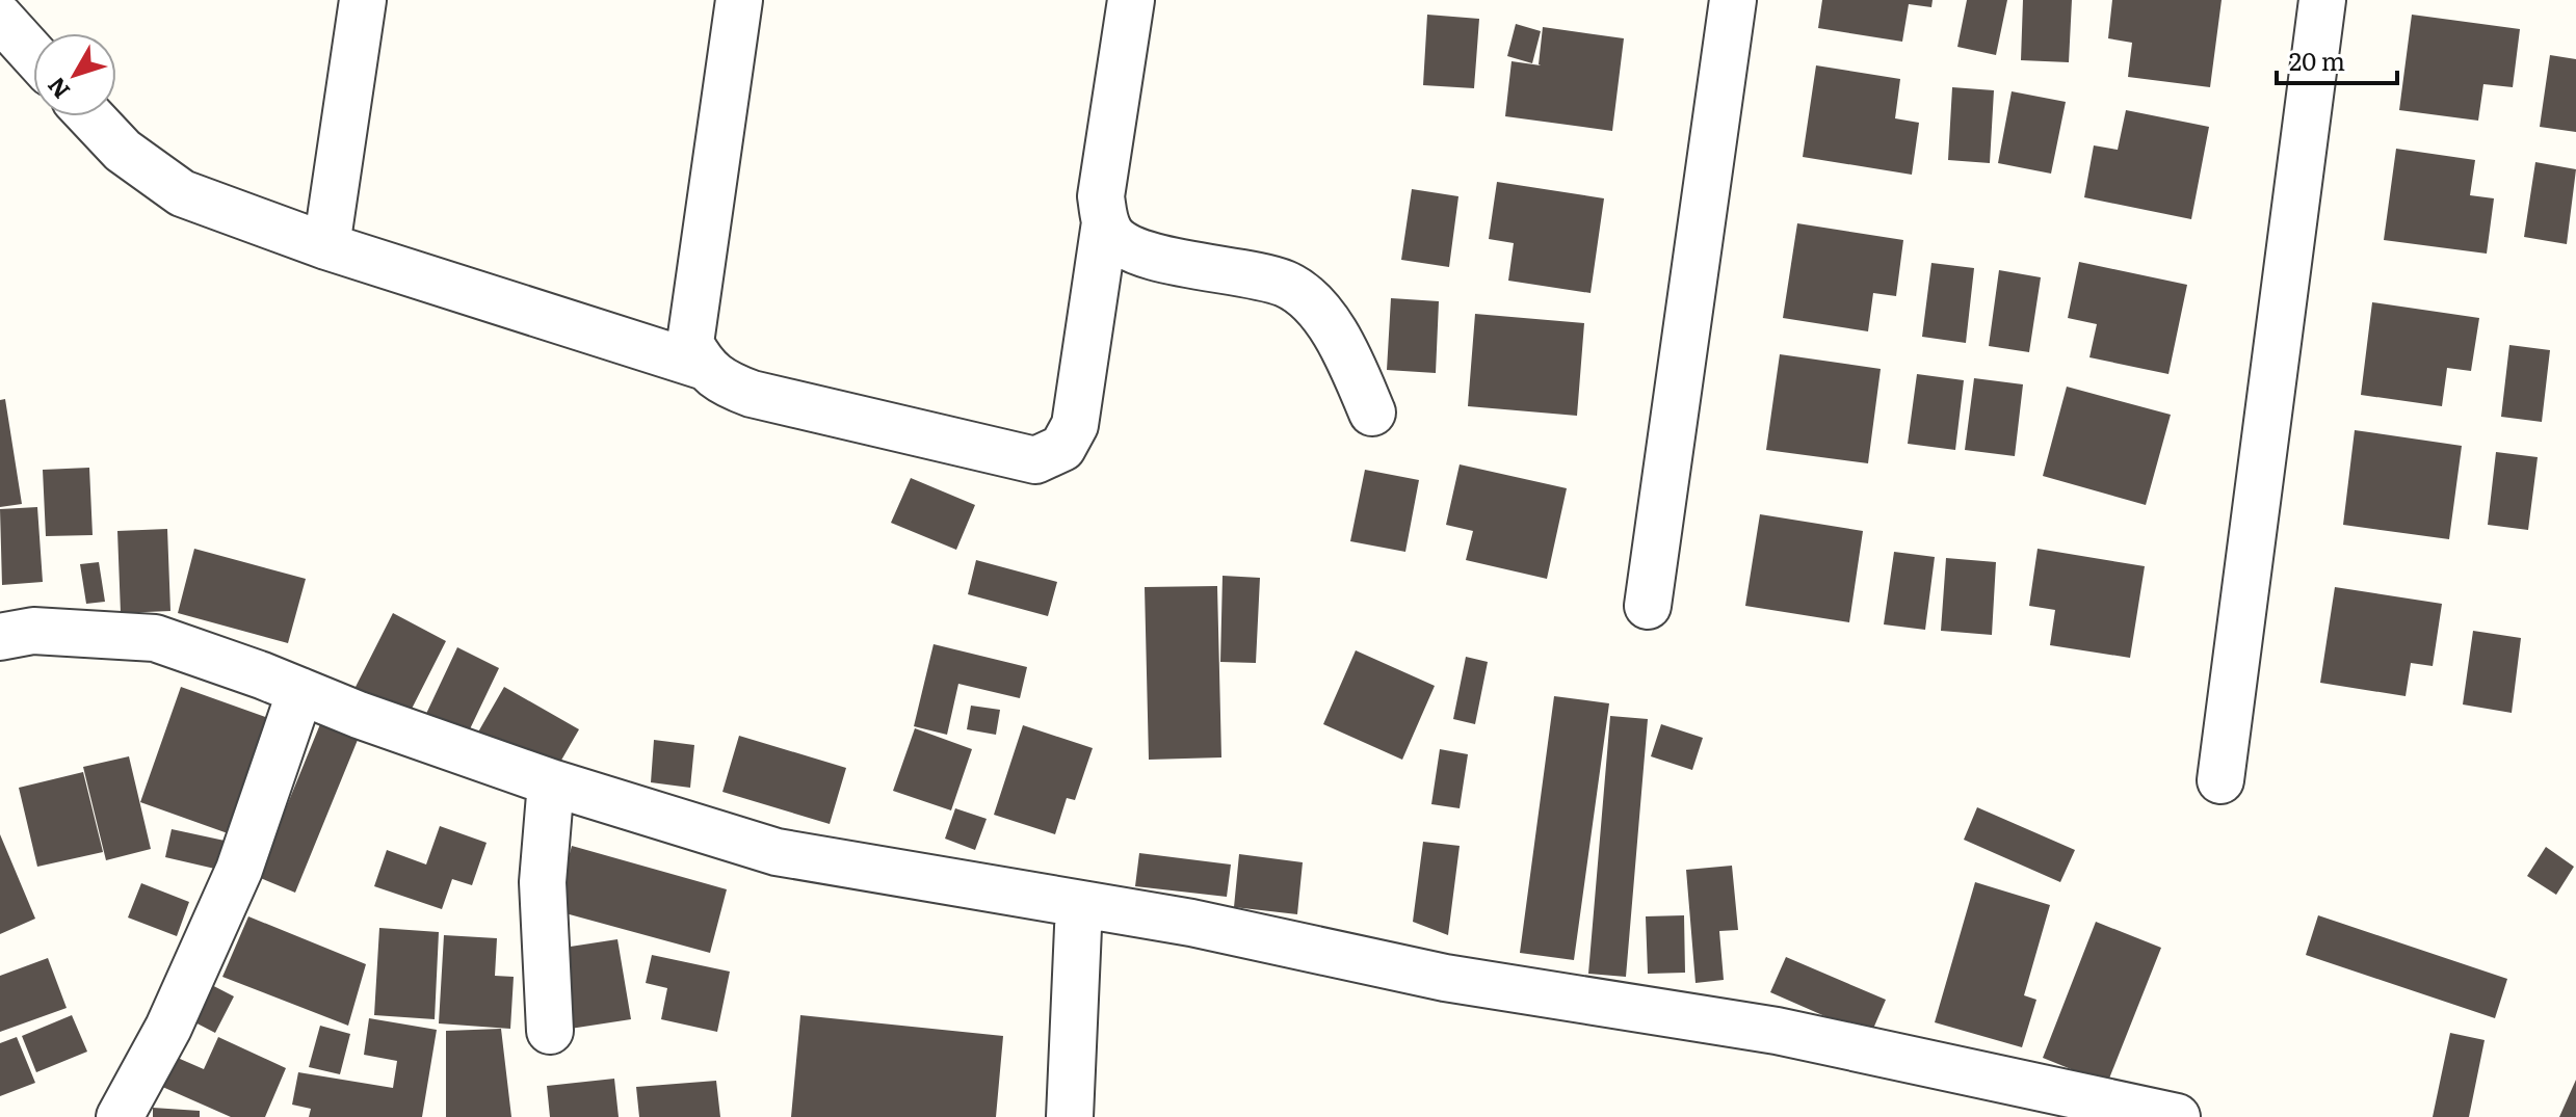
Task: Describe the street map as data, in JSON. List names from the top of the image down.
{
  "scale_bar": "20 m",
  "north": "bottom left"
}
